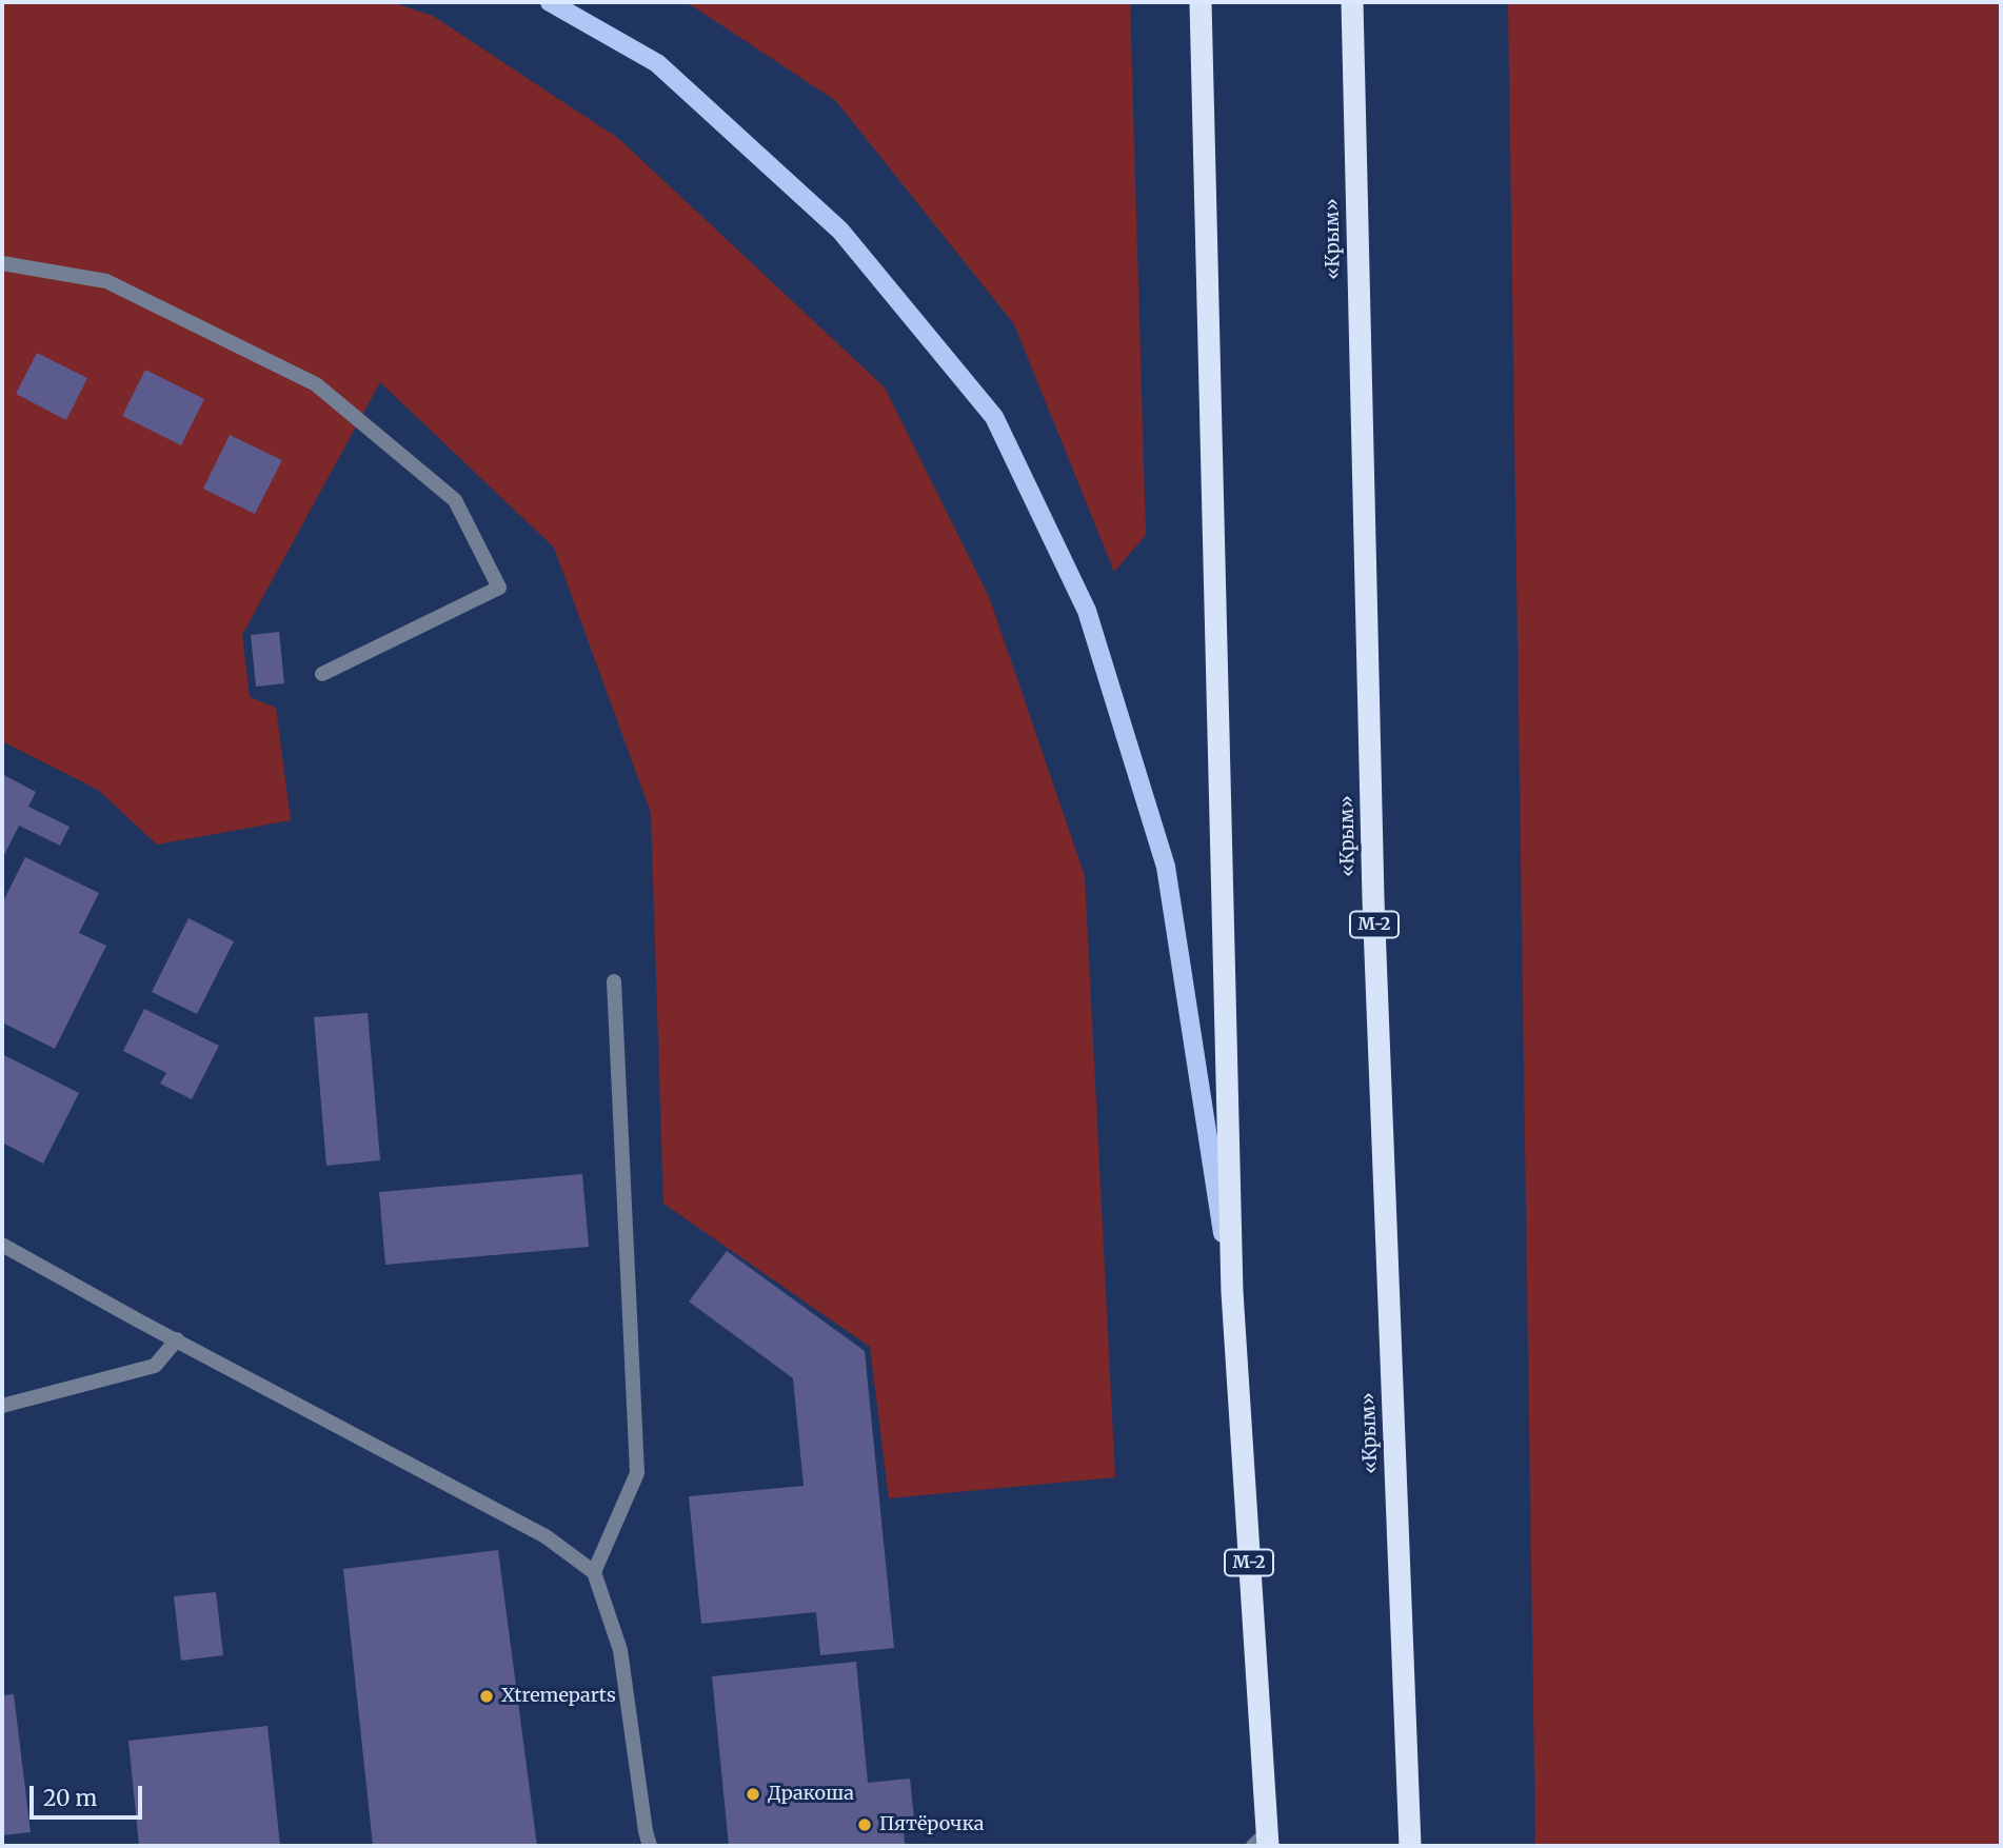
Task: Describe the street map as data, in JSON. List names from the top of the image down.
{
  "streets": {
    "highway": ["«Крым»", "М-2"]
  },
  "places": ["Xtremeparts", "Дракоша", "Пятёрочка"],
  "scale_bar": "20 m"
}
